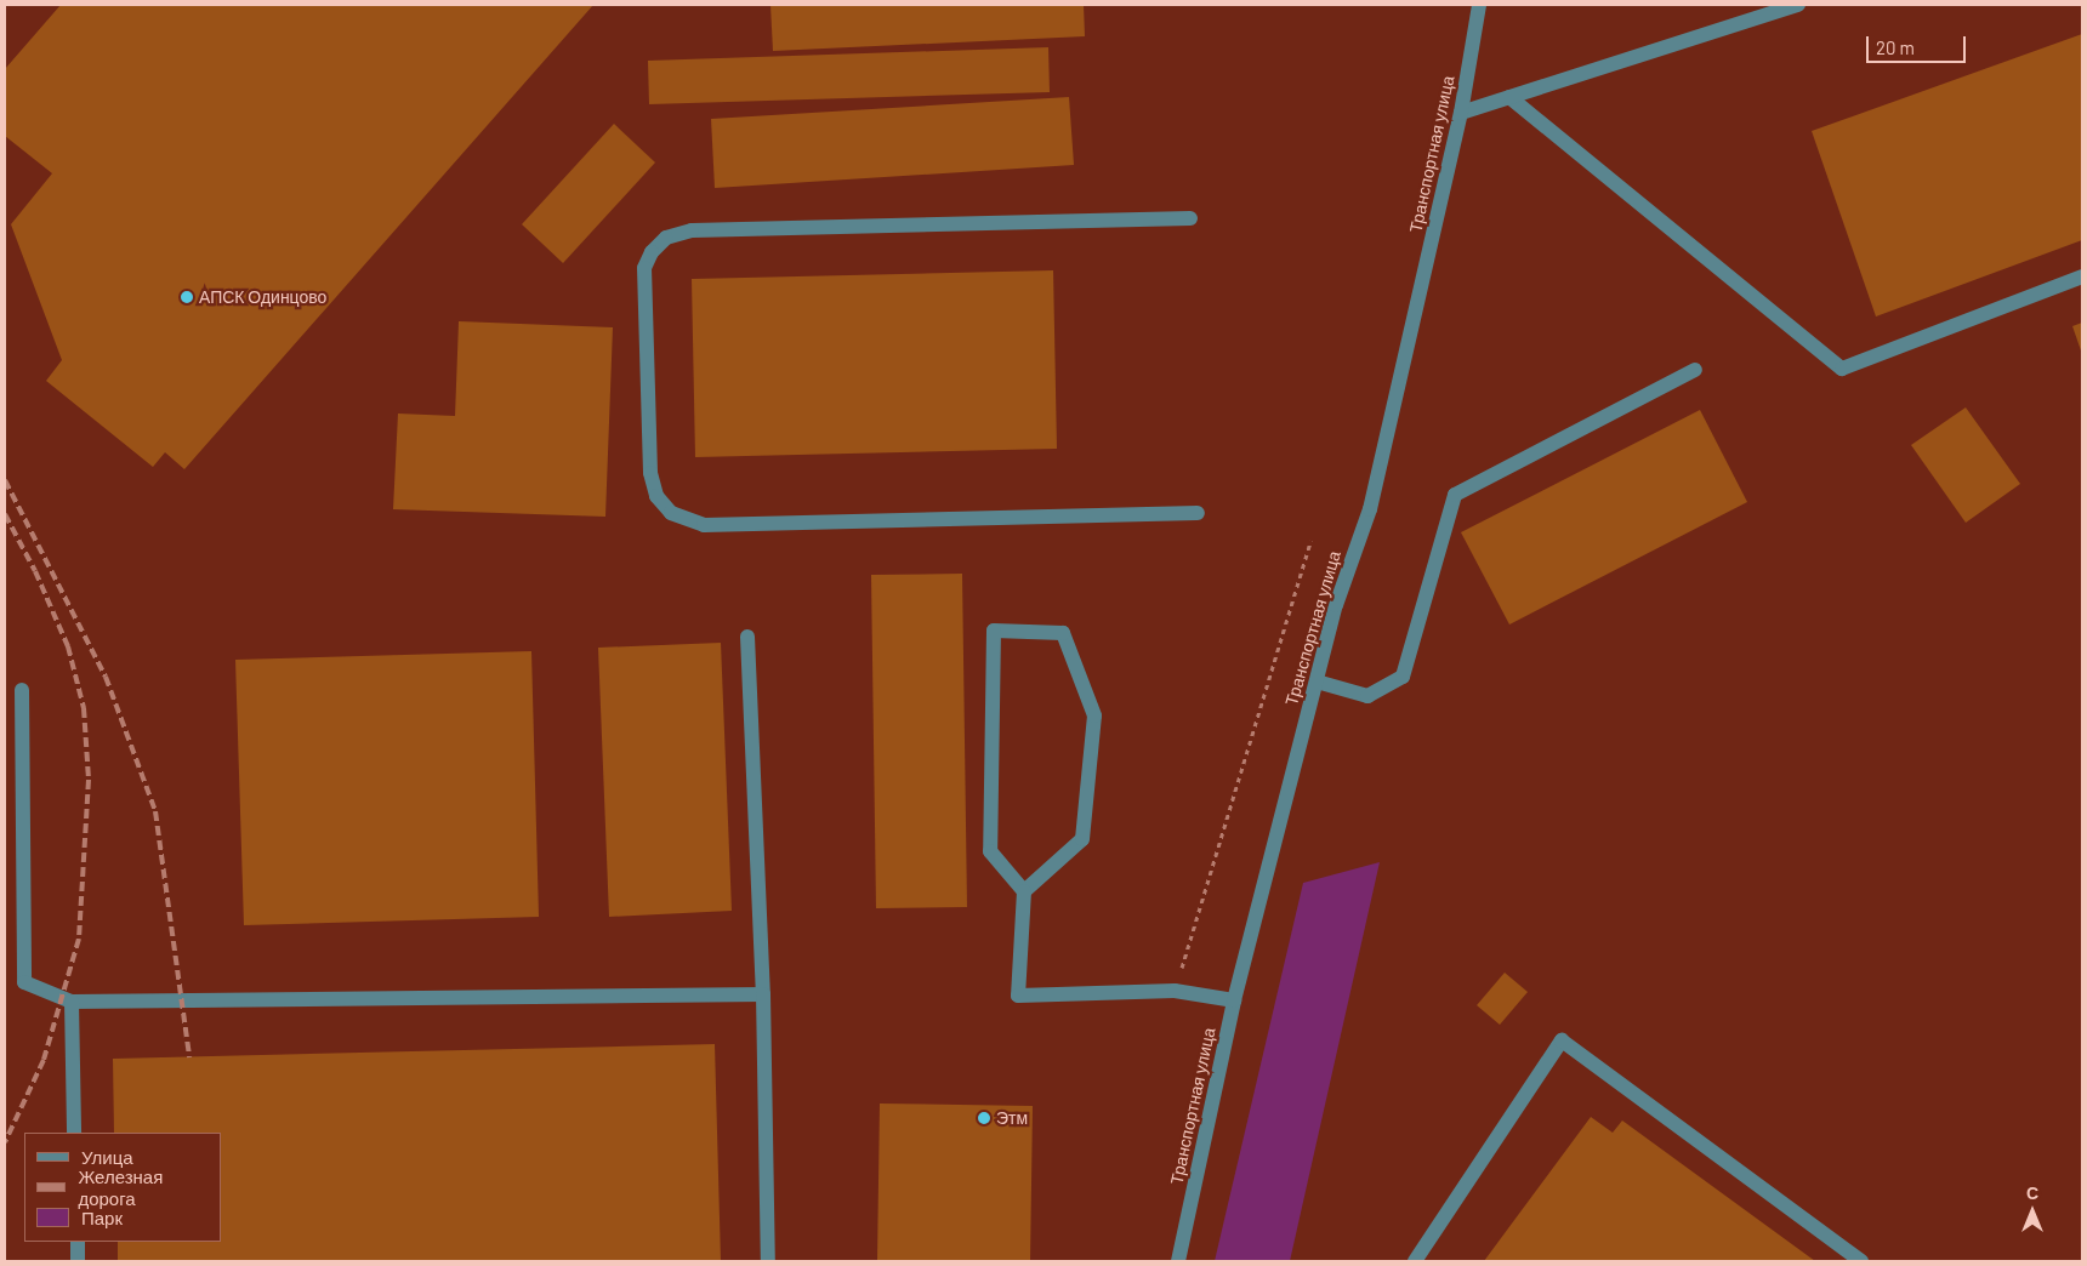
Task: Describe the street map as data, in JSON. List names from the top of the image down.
{
  "streets": {
    "street": ["Транспортная улица"]
  },
  "places": ["АПСК Одинцово", "Этм"],
  "legend": ["Улица", "Железная дорога", "Парк"],
  "scale_bar": "20 m",
  "north": "top"
}
